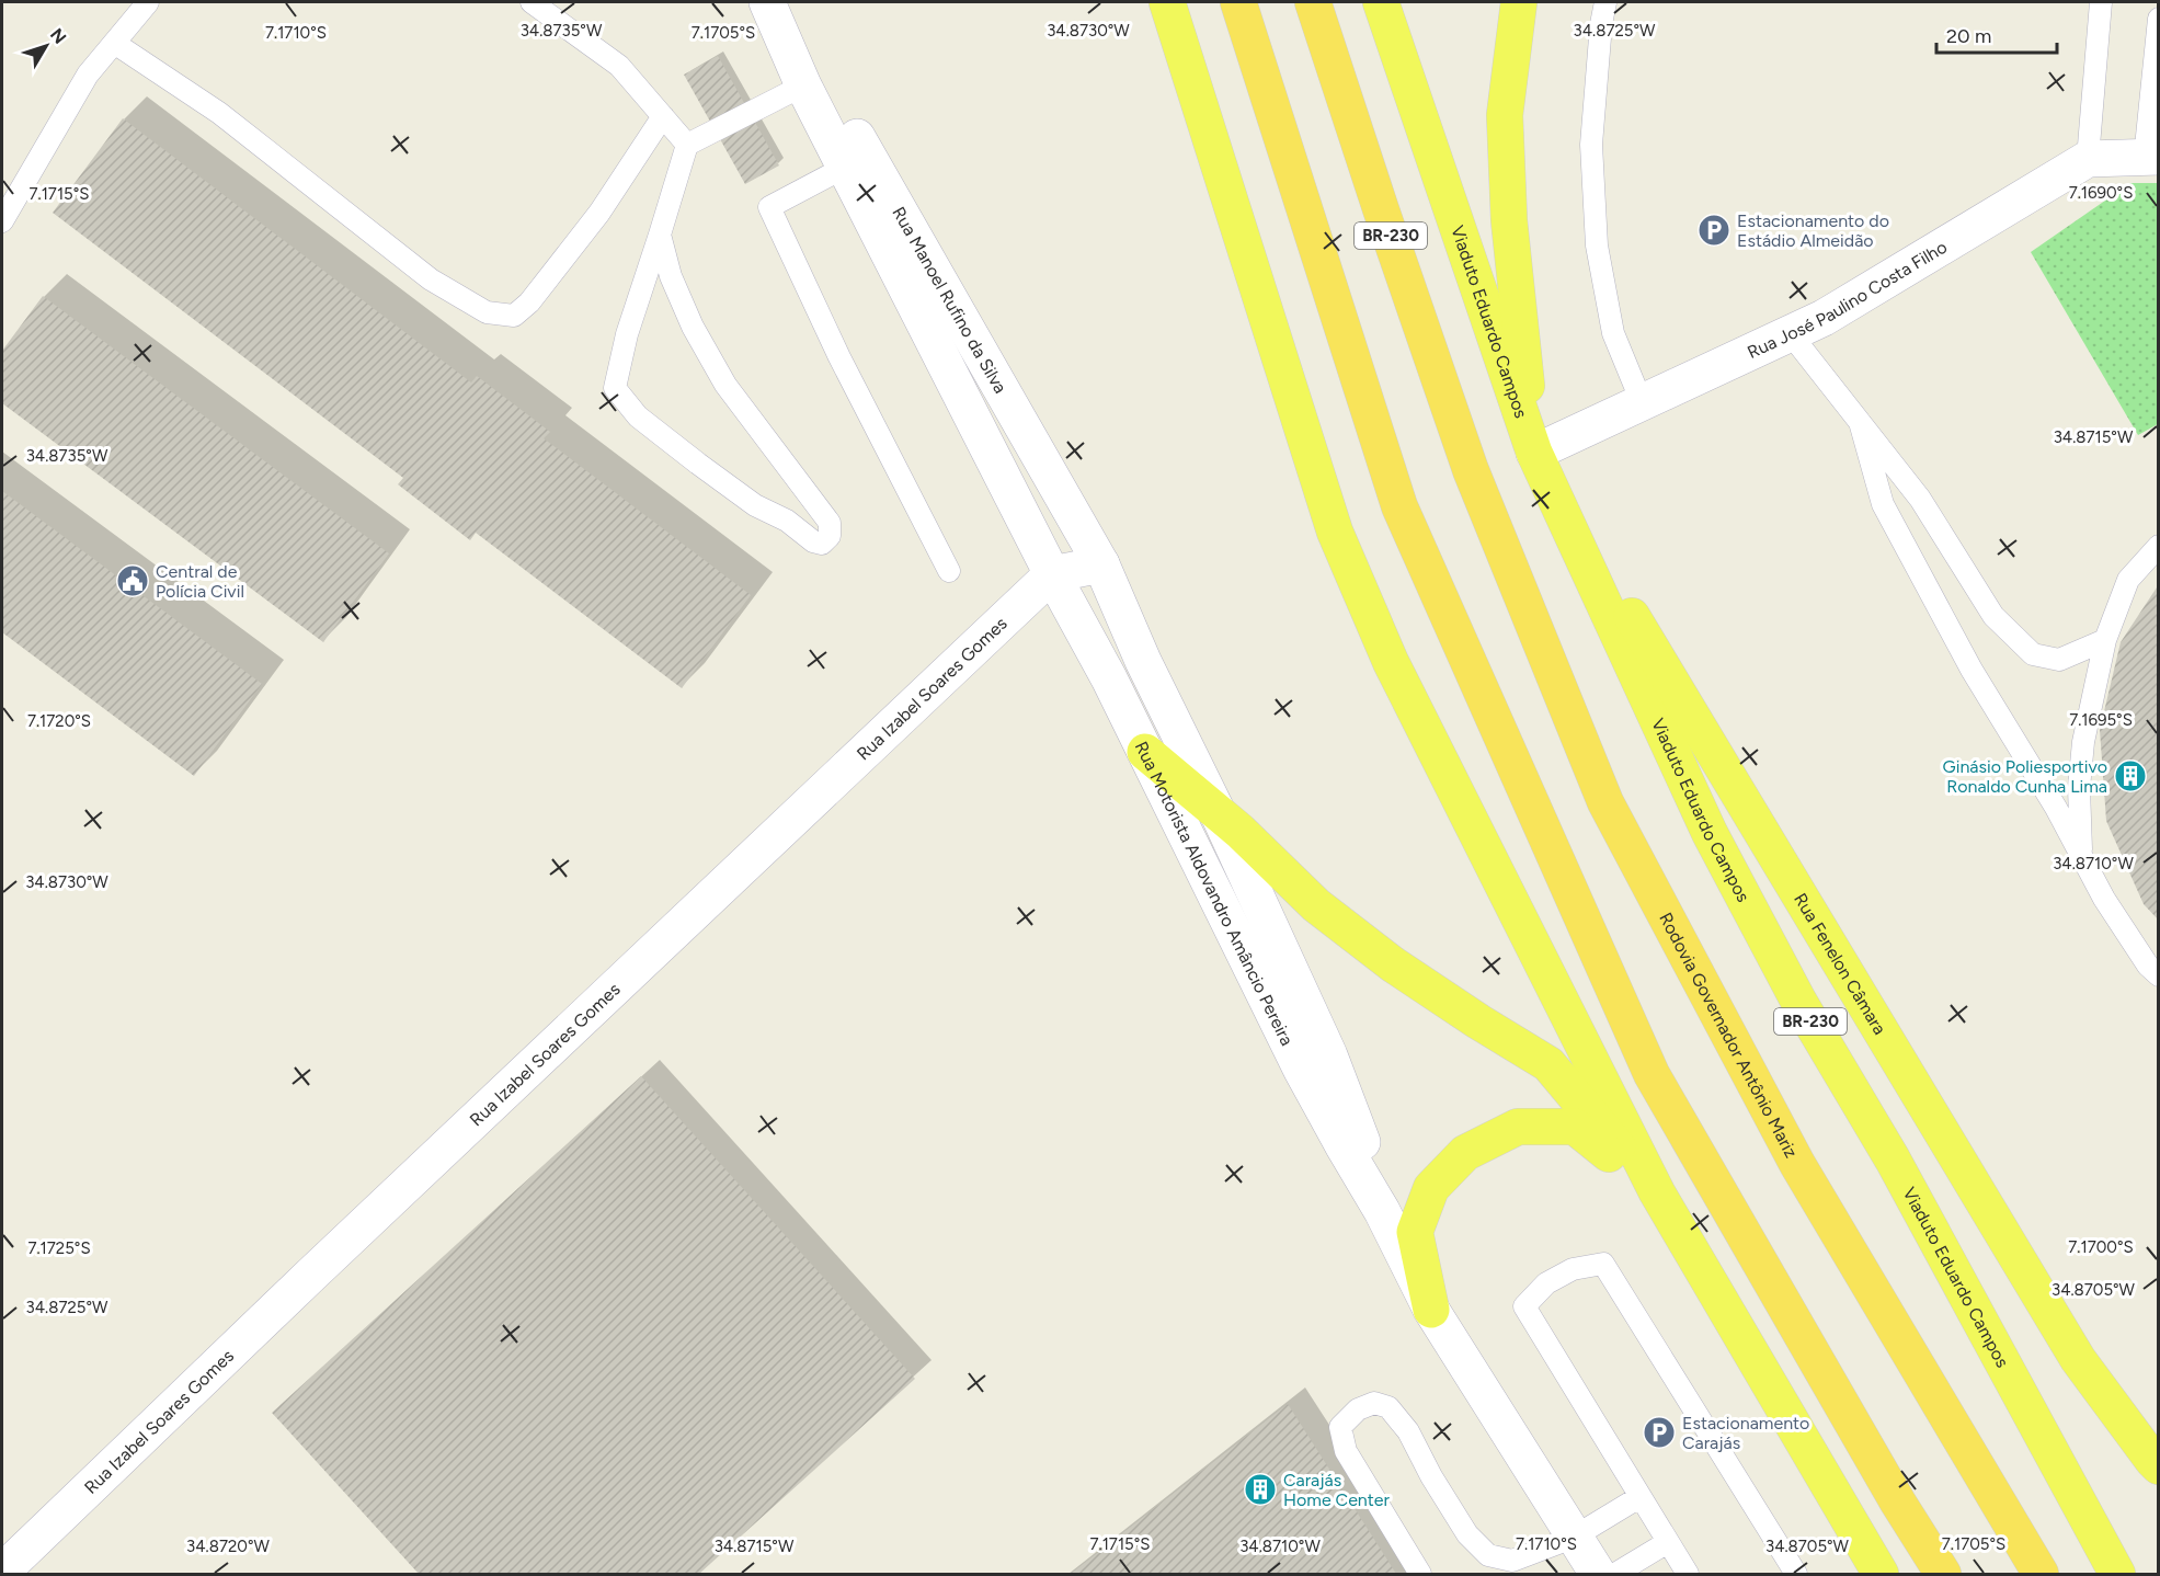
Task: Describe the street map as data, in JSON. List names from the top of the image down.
{
  "streets": {
    "highway": ["BR-230", "Rodovia Governador Antônio Mariz"],
    "main road": [
      "Rua José Paulino Costa Filho",
      "Rua Manoel Rufino da Silva",
      "Viaduto Eduardo Campos",
      "Rua Izabel Soares Gomes",
      "Rua Motorista Aldovandro Amâncio Pereira",
      "Rua Fenelon Câmara"
    ]
  },
  "crossings": [
    ["Rua José Paulino Costa Filho", "Viaduto Eduardo Campos"],
    ["Rua José Paulino Costa Filho", "Rua Fenelon Câmara"],
    ["Rua Manoel Rufino da Silva", "Rua Izabel Soares Gomes"],
    ["Rua Manoel Rufino da Silva", "Rua Motorista Aldovandro Amâncio Pereira"],
    ["Viaduto Eduardo Campos", "Rua Fenelon Câmara"],
    ["Rua Izabel Soares Gomes", "Rua Motorista Aldovandro Amâncio Pereira"]
  ],
  "places": {
    "parking": ["Estacionamento do Estádio Almeidão", "Estacionamento Carajás"],
    "public building": ["Central de Polícia Civil"],
    "building": ["Ginásio Poliesportivo Ronaldo Cunha Lima", "Carajás Home Center"]
  },
  "scale_bar": "20 m",
  "north": "top right",
  "coordinates": [
    "34.8735°W",
    "34.8730°W",
    "34.8725°W",
    "7.1710°S",
    "7.1705°S",
    "7.1690°S",
    "7.1715°S",
    "34.8715°W",
    "7.1695°S",
    "7.1720°S",
    "34.8710°W",
    "7.1700°S",
    "7.1725°S",
    "34.8705°W",
    "34.8720°W"
  ]
}
